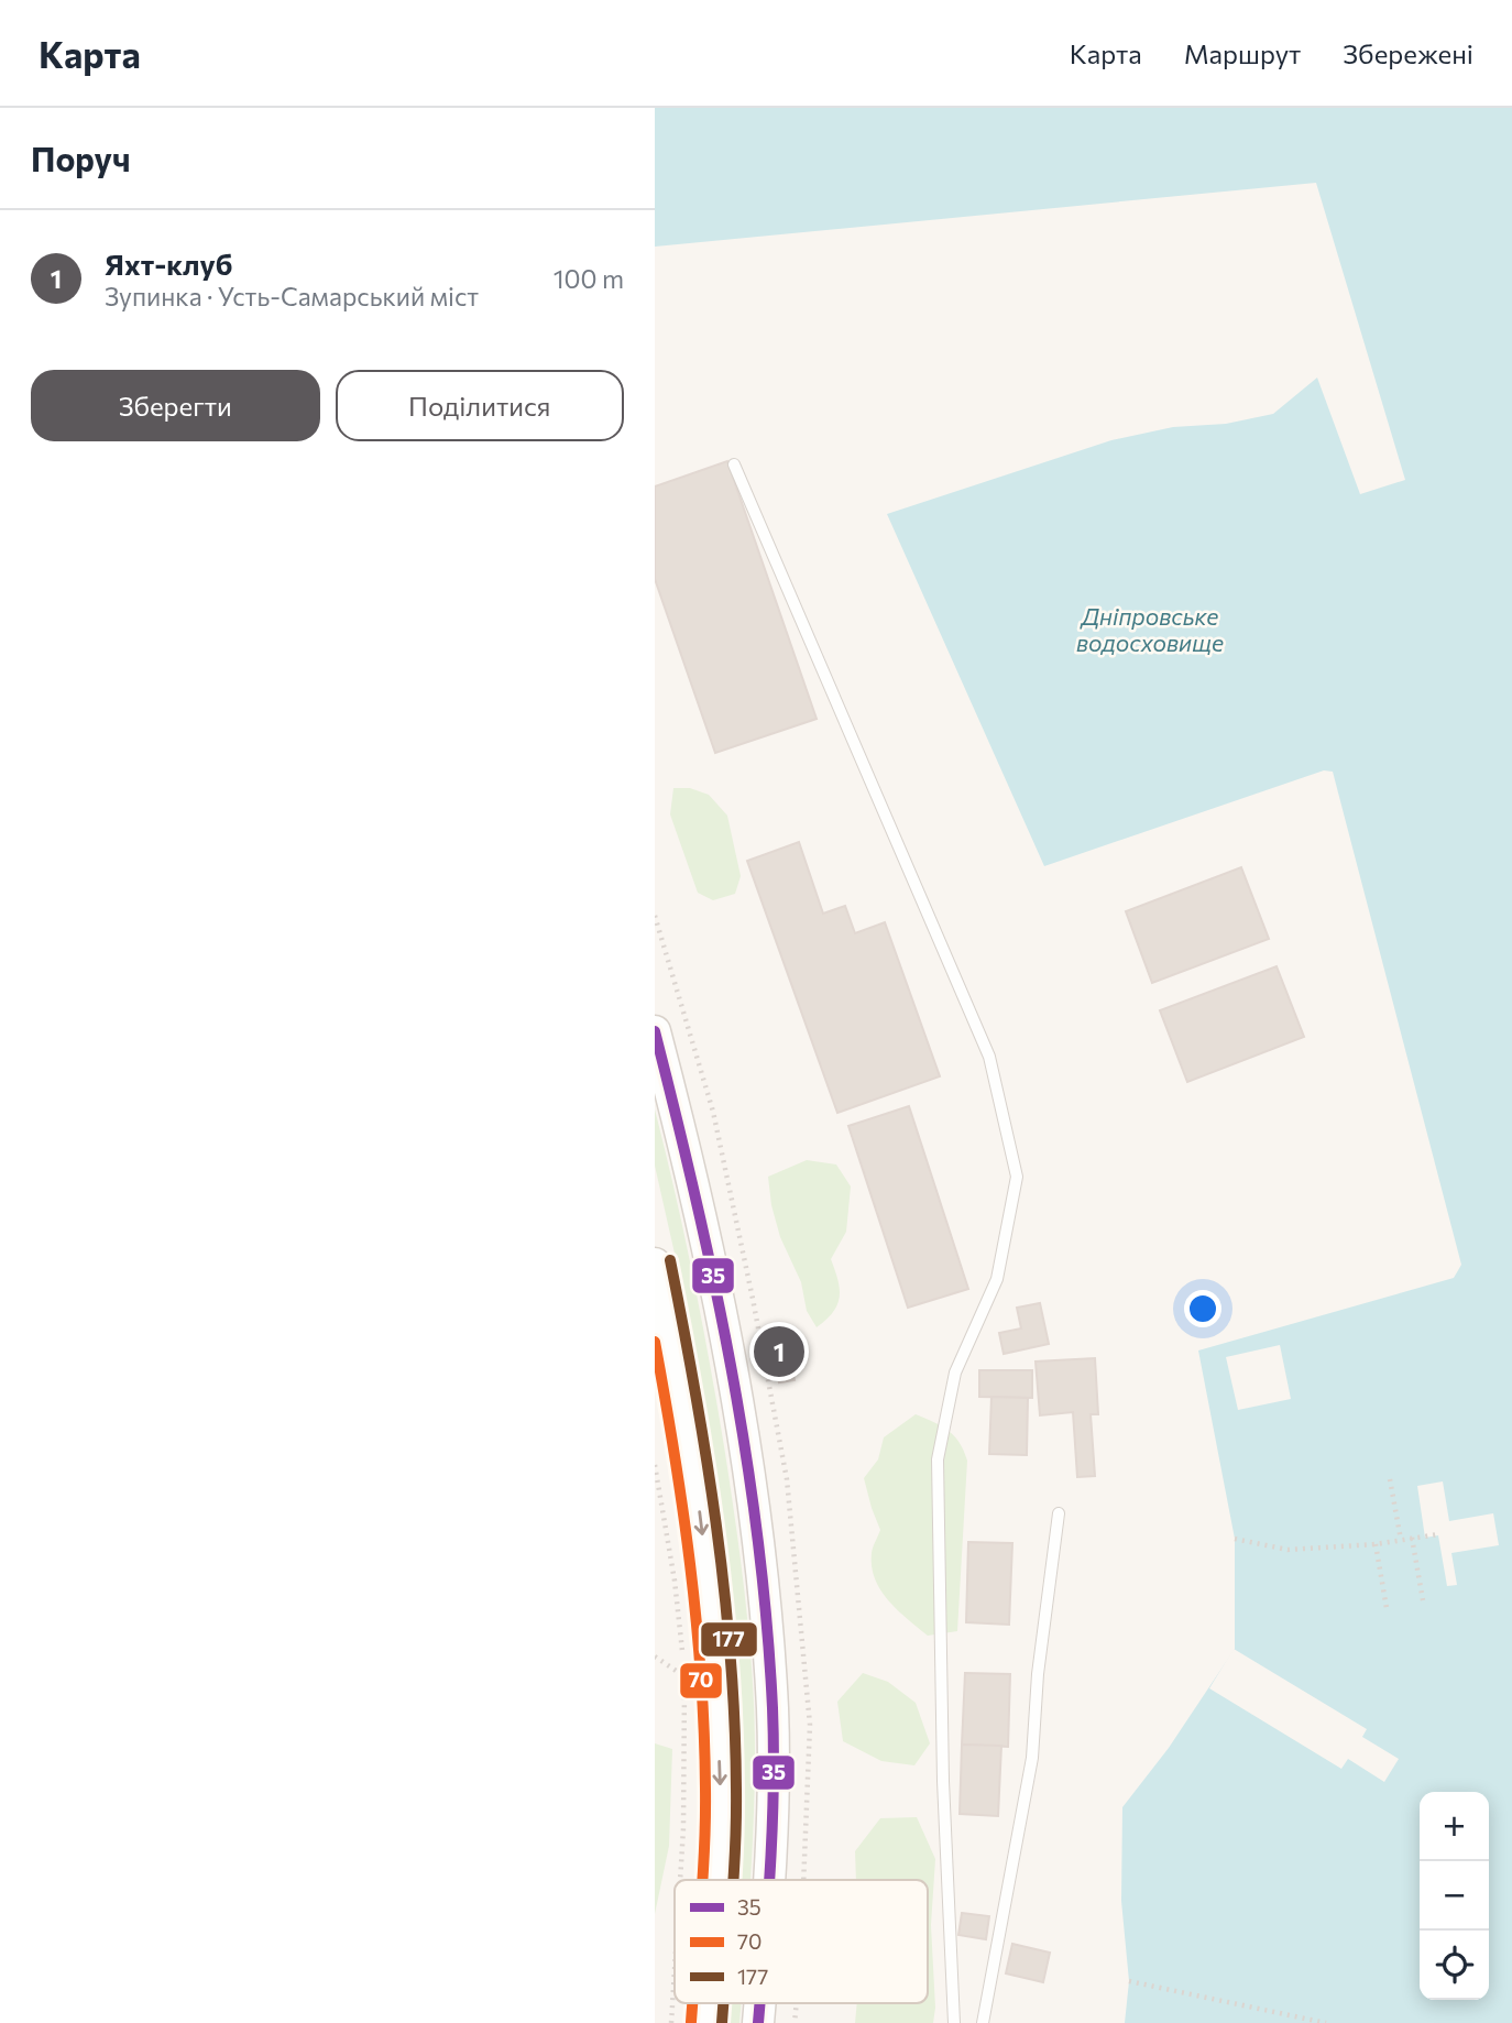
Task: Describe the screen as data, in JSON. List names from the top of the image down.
{
  "water": ["Дніпровське водосховище"],
  "lines": ["transit line 35", "transit line 177", "transit line 70"],
  "legend": ["35", "70", "177"],
  "page": {
    "header": "Карта",
    "nav": ["Карта", "Маршрут", "Збережені"],
    "heading": "Поруч",
    "list": [
      {
        "mark": "1",
        "name": "Яхт-клуб",
        "note": "Зупинка · Усть-Самарський міст",
        "value": "100 m"
      }
    ],
    "buttons": ["Зберегти", "Поділитися"],
    "pins": "1",
    "map_buttons": ["+", "−"]
  }
}
